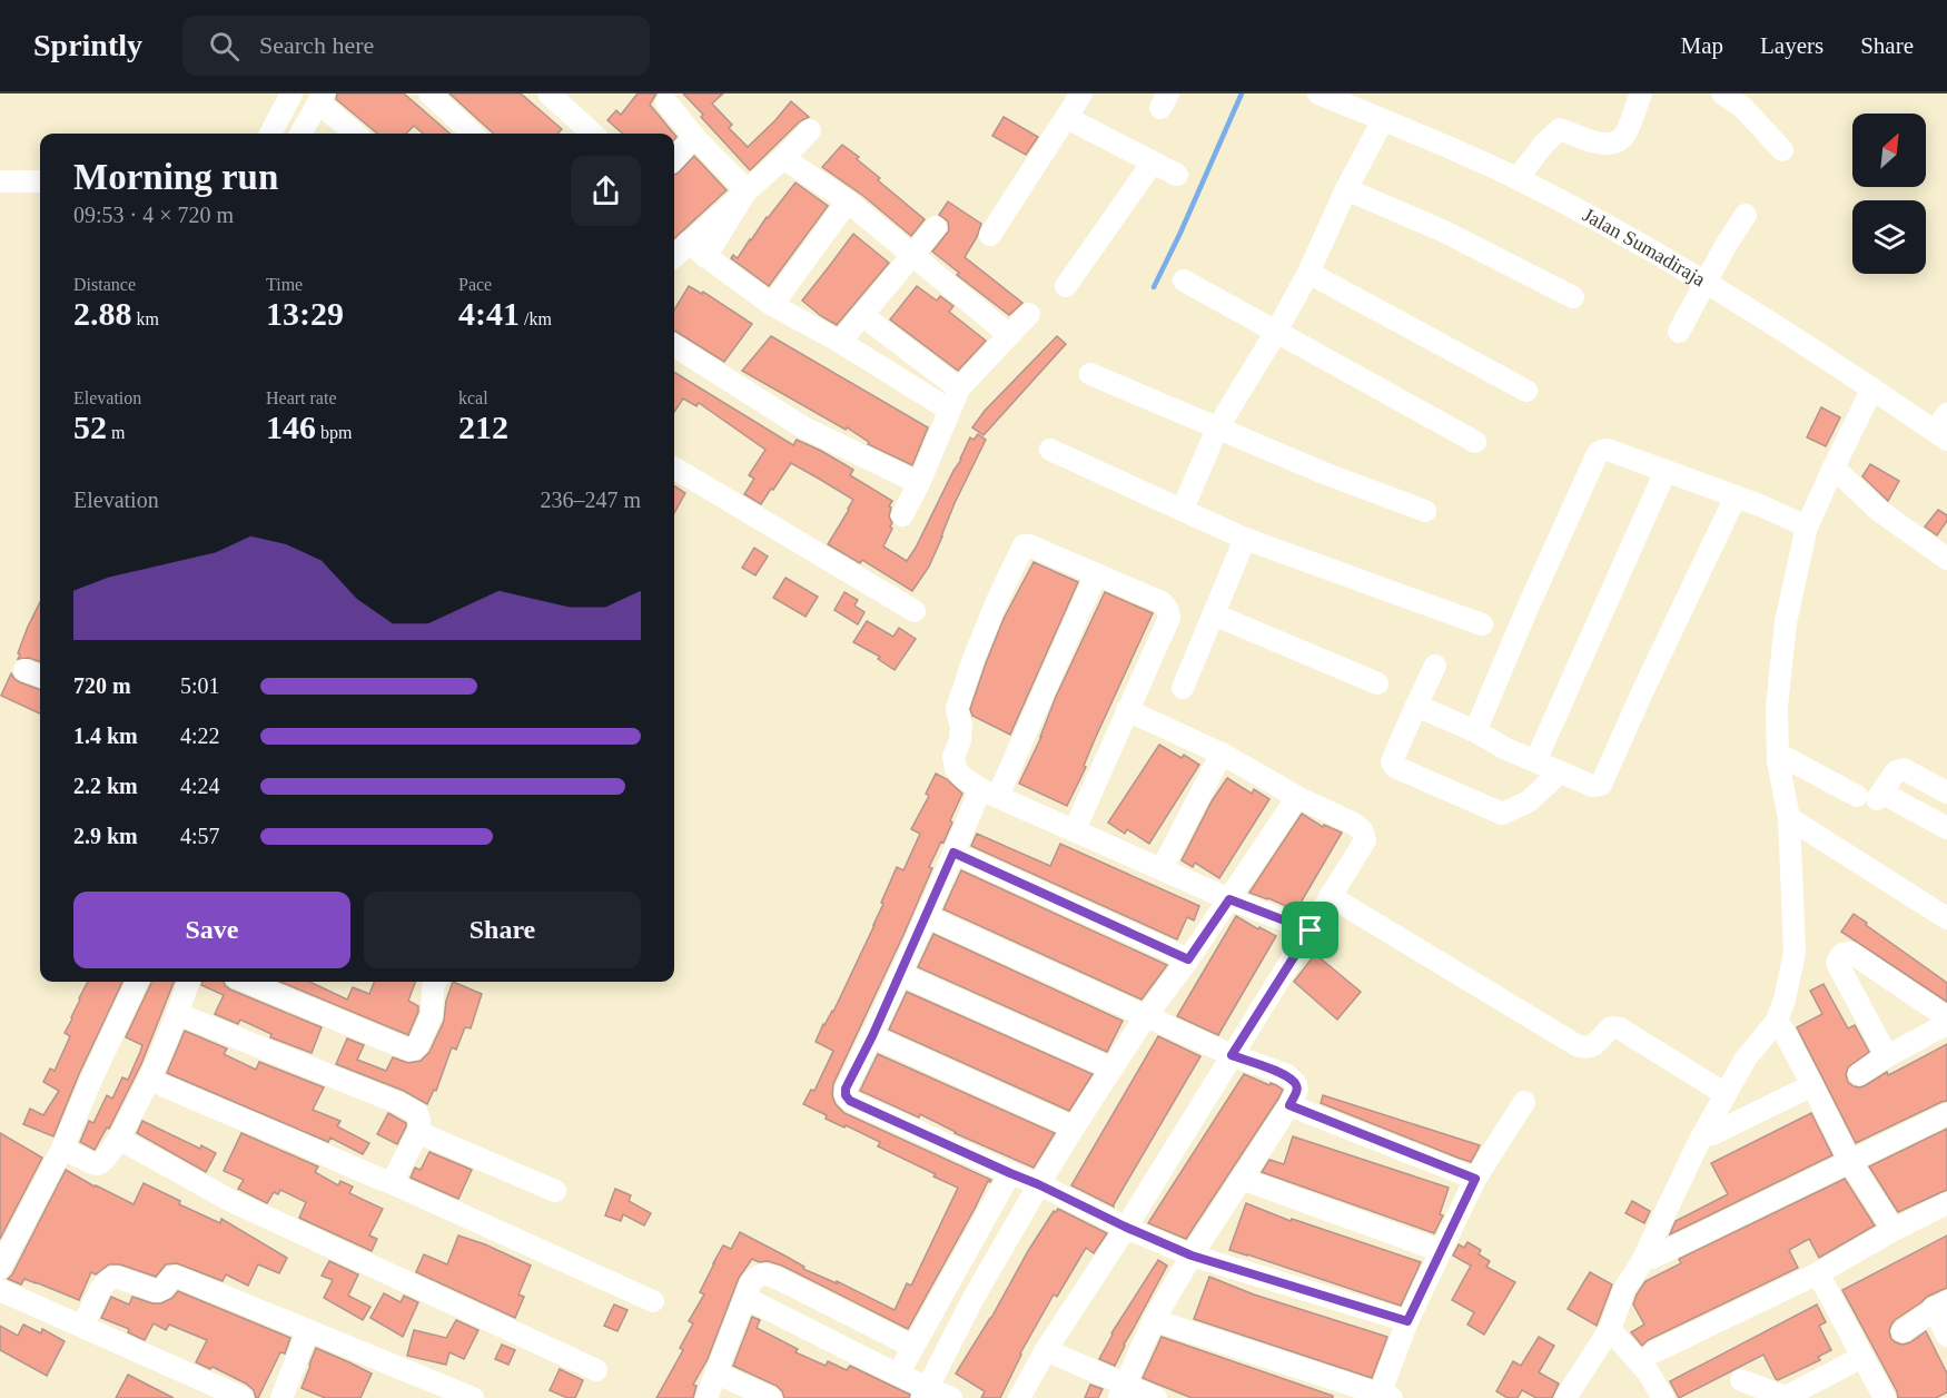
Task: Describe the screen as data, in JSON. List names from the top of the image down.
{
  "streets": {
    "street": ["Jalan Sumadiraja"]
  },
  "north": "top right",
  "page": {
    "header": "Sprintly",
    "search": "Search here",
    "nav": ["Map", "Layers", "Share"],
    "heading": ["Morning run", "09:53 · 4 × 720 m"],
    "stats": [
      ["Distance", "2.88 km"],
      ["Time", "13:29"],
      ["Pace", "4:41 /km"],
      ["Elevation", "52 m"],
      ["Heart rate", "146 bpm"],
      ["kcal", "212"]
    ],
    "chart": ["Elevation", "236–247 m"],
    "list": [
      {
        "name": "720 m",
        "note": "5:01"
      },
      {
        "name": "1.4 km",
        "note": "4:22"
      },
      {
        "name": "2.2 km",
        "note": "4:24"
      },
      {
        "name": "2.9 km",
        "note": "4:57"
      }
    ],
    "buttons": ["Save", "Share"]
  }
}
